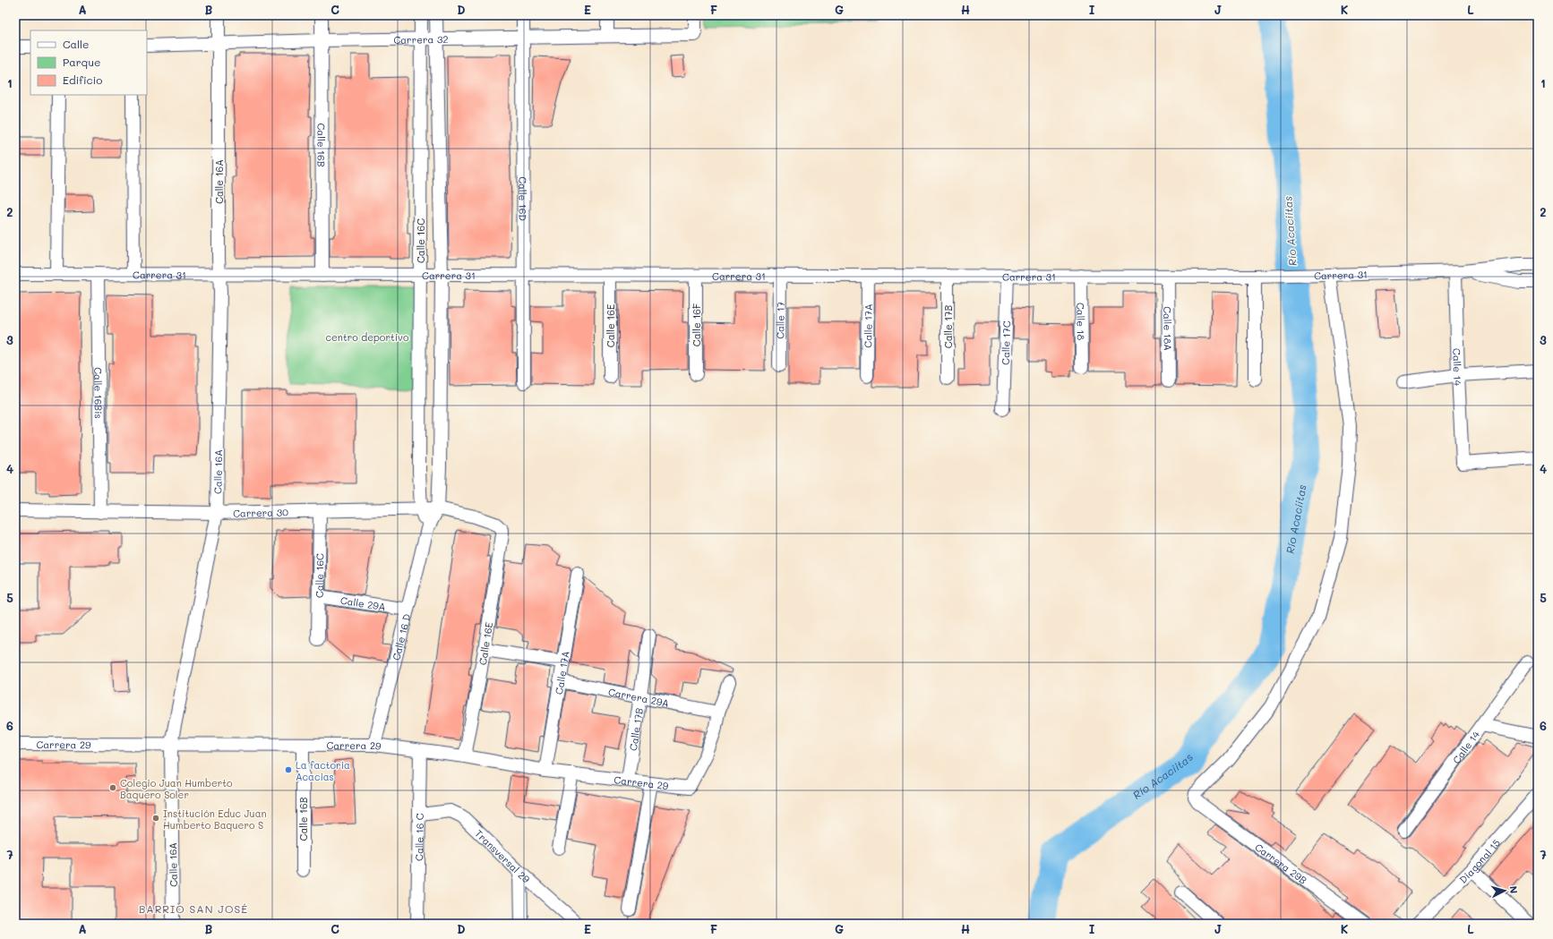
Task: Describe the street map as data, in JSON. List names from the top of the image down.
{
  "streets": {
    "street": [
      "Carrera 32",
      "Calle 16B",
      "Calle 16A",
      "Calle 16D",
      "Calle 16C",
      "Carrera 31",
      "Calle 17",
      "Calle 18",
      "Calle 16F",
      "Calle 16E",
      "Calle 17A",
      "Calle 17B",
      "Calle 18A",
      "Calle 17C",
      "Calle 14",
      "Calle 16Bis",
      "Carrera 30",
      "Calle 29A",
      "Calle 16 D",
      "Carrera 29A",
      "Carrera 29",
      "Calle 16 C",
      "Transversal 29",
      "Diagonal 15",
      "Carrera 29B"
    ]
  },
  "crossings": [
    ["Carrera 32", "Calle 16B"],
    ["Carrera 32", "Calle 16A"],
    ["Carrera 32", "Calle 16D"],
    ["Carrera 32", "Calle 16C"],
    ["Calle 16B", "Carrera 31"],
    ["Calle 16B", "Carrera 29"],
    ["Calle 16A", "Carrera 31"],
    ["Calle 16A", "Carrera 30"],
    ["Calle 16A", "Carrera 29"],
    ["Calle 16D", "Carrera 31"],
    ["Calle 16C", "Carrera 31"],
    ["Calle 16C", "Carrera 30"],
    ["Calle 16C", "Calle 29A"],
    ["Calle 16C", "Calle 16 D"],
    ["Carrera 31", "Calle 17"],
    ["Carrera 31", "Calle 18"],
    ["Carrera 31", "Calle 16F"],
    ["Carrera 31", "Calle 16E"],
    ["Carrera 31", "Calle 17A"],
    ["Carrera 31", "Calle 17B"],
    ["Carrera 31", "Calle 18A"],
    ["Carrera 31", "Calle 17C"],
    ["Carrera 31", "Calle 14"],
    ["Carrera 31", "Calle 16Bis"],
    ["Carrera 31", "Carrera 29B"],
    ["Calle 16E", "Carrera 30"],
    ["Calle 16E", "Carrera 29"],
    ["Calle 17A", "Carrera 29A"],
    ["Calle 17A", "Carrera 29"],
    ["Calle 17B", "Carrera 29A"],
    ["Calle 17B", "Carrera 29"],
    ["Calle 16Bis", "Carrera 30"],
    ["Carrera 30", "Calle 16 D"],
    ["Calle 29A", "Calle 16 D"],
    ["Calle 16 D", "Carrera 29"],
    ["Carrera 29A", "Carrera 29"],
    ["Carrera 29", "Calle 16 C"],
    ["Calle 16 C", "Transversal 29"]
  ],
  "districts": ["BARRIO SAN JOSÉ"],
  "water": ["Río Acaciitas"],
  "parks": ["centro deportivo"],
  "places": ["La factoria Acacias", "Colegio Juan Humberto Baquero Soler", "Institución Educ Juan Humberto Baquero S"],
  "legend": ["Calle", "Parque", "Edificio"],
  "north": "right",
  "grid": {
    "columns": [
      "A",
      "B",
      "C",
      "D",
      "E",
      "F",
      "G",
      "H",
      "I",
      "J",
      "K",
      "L"
    ],
    "rows": [
      "1",
      "2",
      "3",
      "4",
      "5",
      "6",
      "7"
    ]
  }
}
